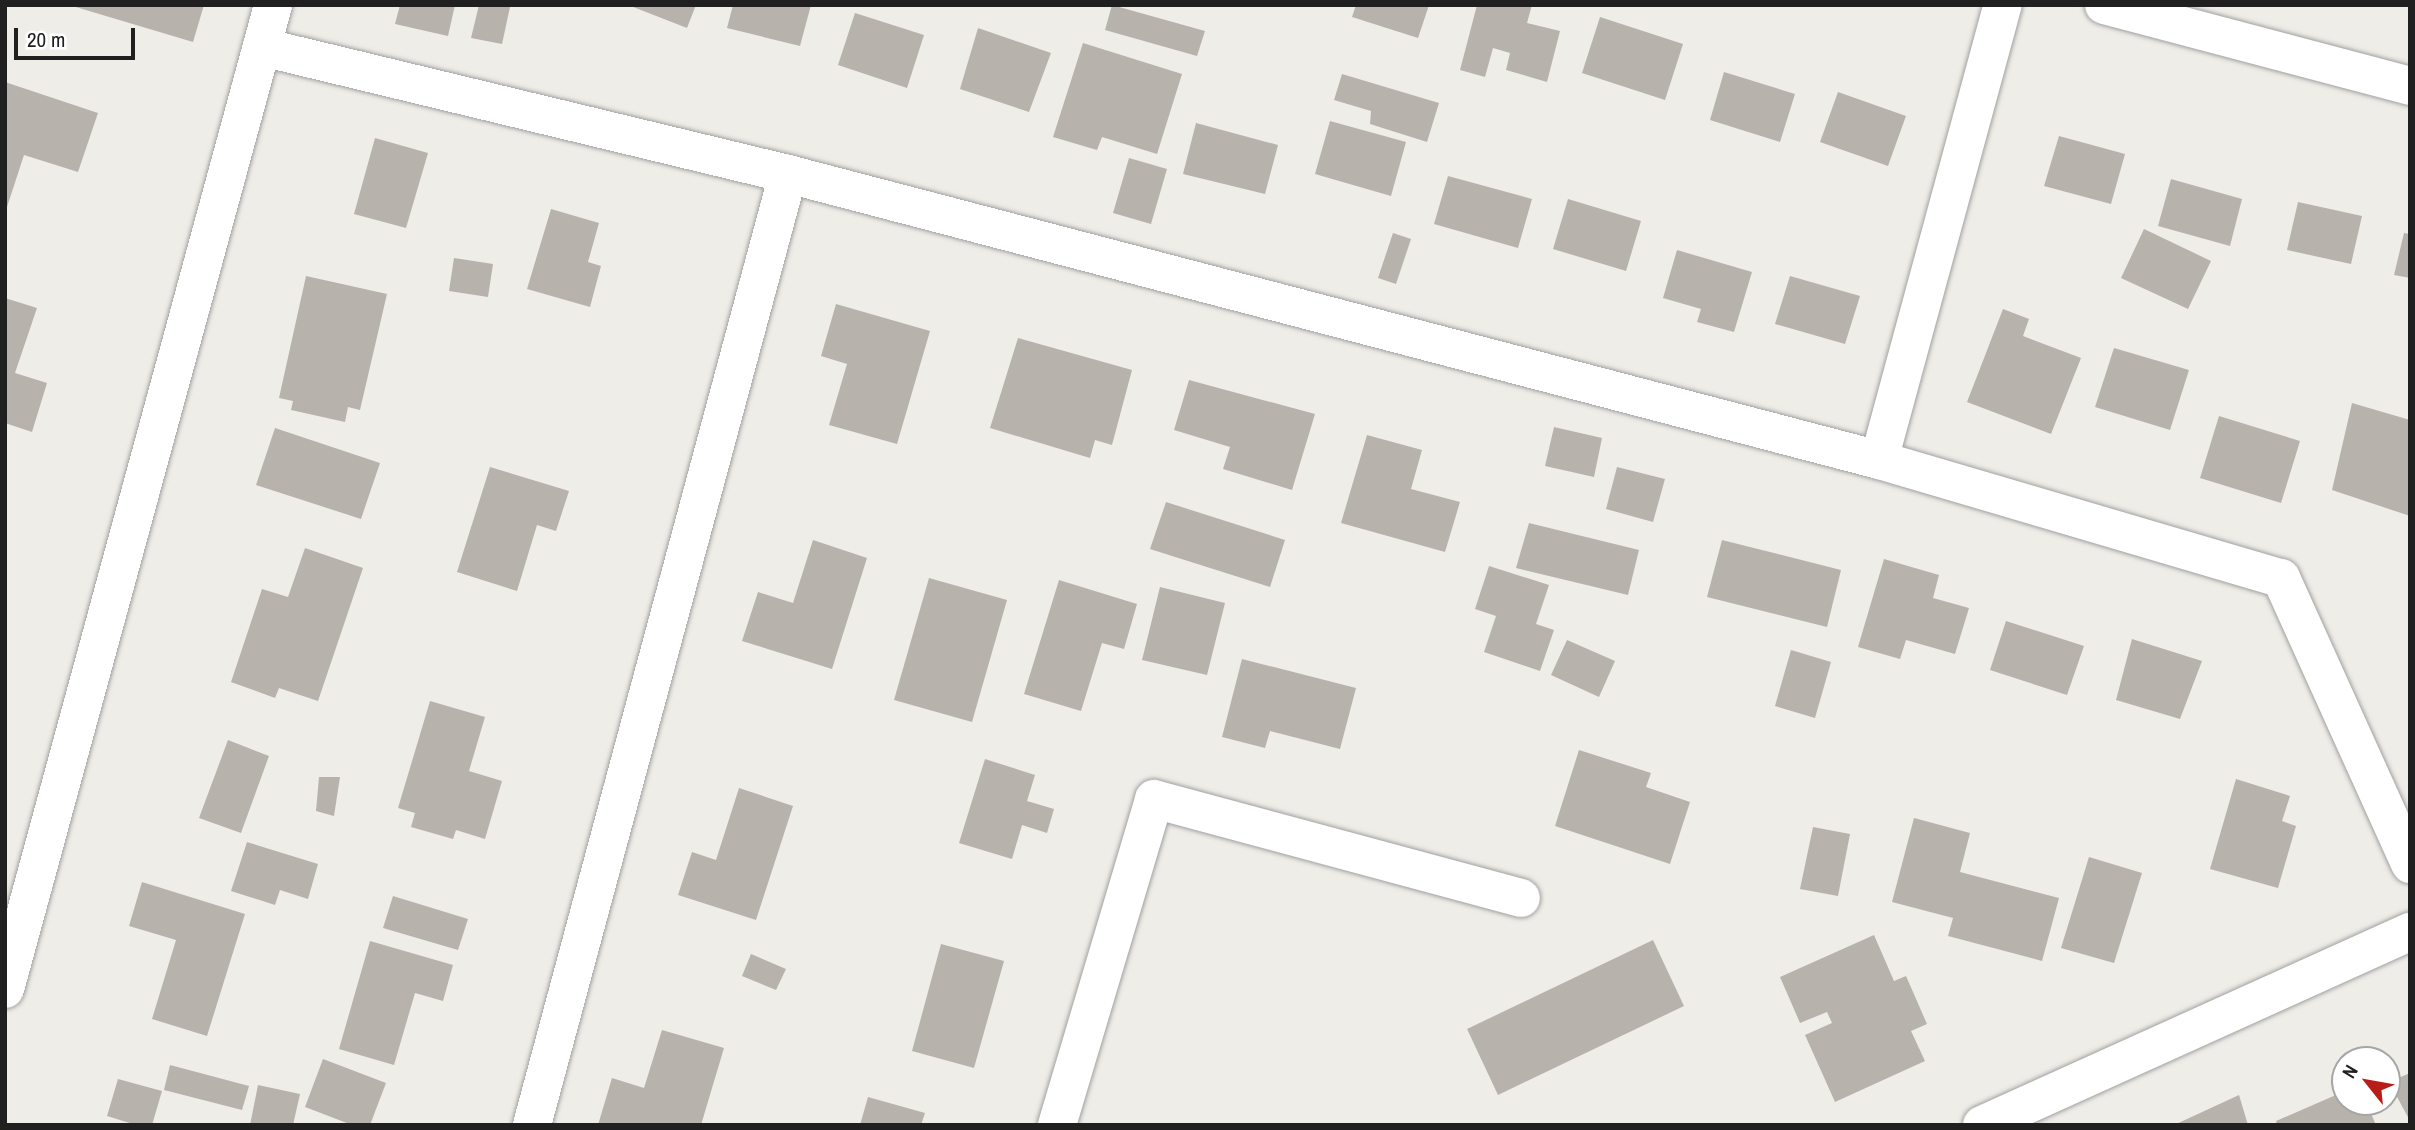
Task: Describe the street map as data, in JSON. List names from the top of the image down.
{
  "scale_bar": "20 m",
  "north": "top left"
}
